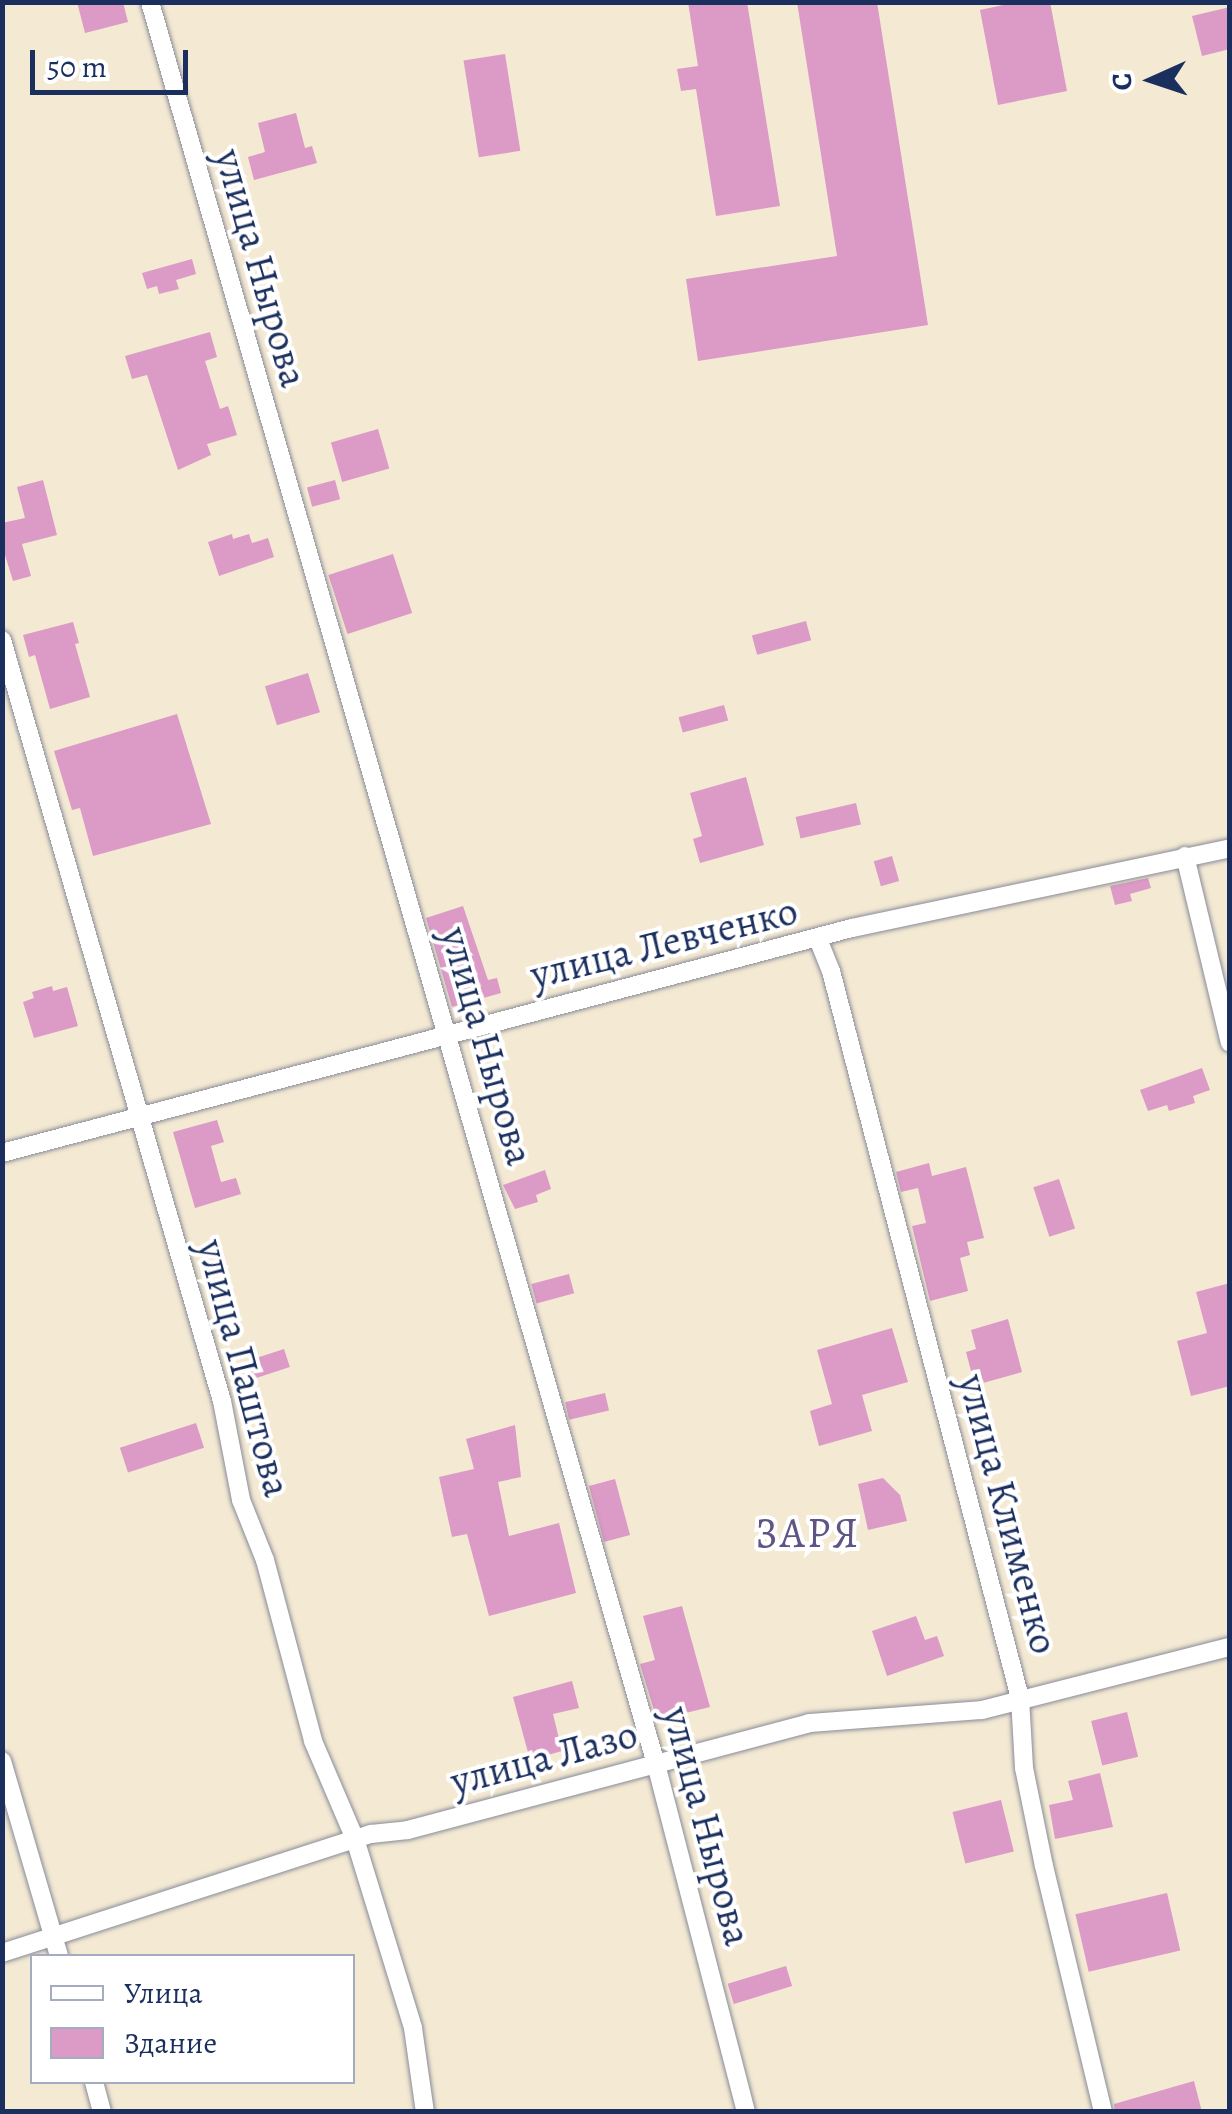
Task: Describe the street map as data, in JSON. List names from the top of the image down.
{
  "streets": {
    "street": [
      "улица Нырова",
      "улица Левченко",
      "улица Паштова",
      "улица Клименко",
      "улица Лазо"
    ]
  },
  "crossings": [
    ["улица Нырова", "улица Левченко"],
    ["улица Нырова", "улица Лазо"],
    ["улица Левченко", "улица Паштова"],
    ["улица Левченко", "улица Клименко"],
    ["улица Паштова", "улица Лазо"],
    ["улица Клименко", "улица Лазо"]
  ],
  "districts": ["ЗАРЯ"],
  "legend": ["Улица", "Здание"],
  "scale_bar": "50 m",
  "north": "left"
}
